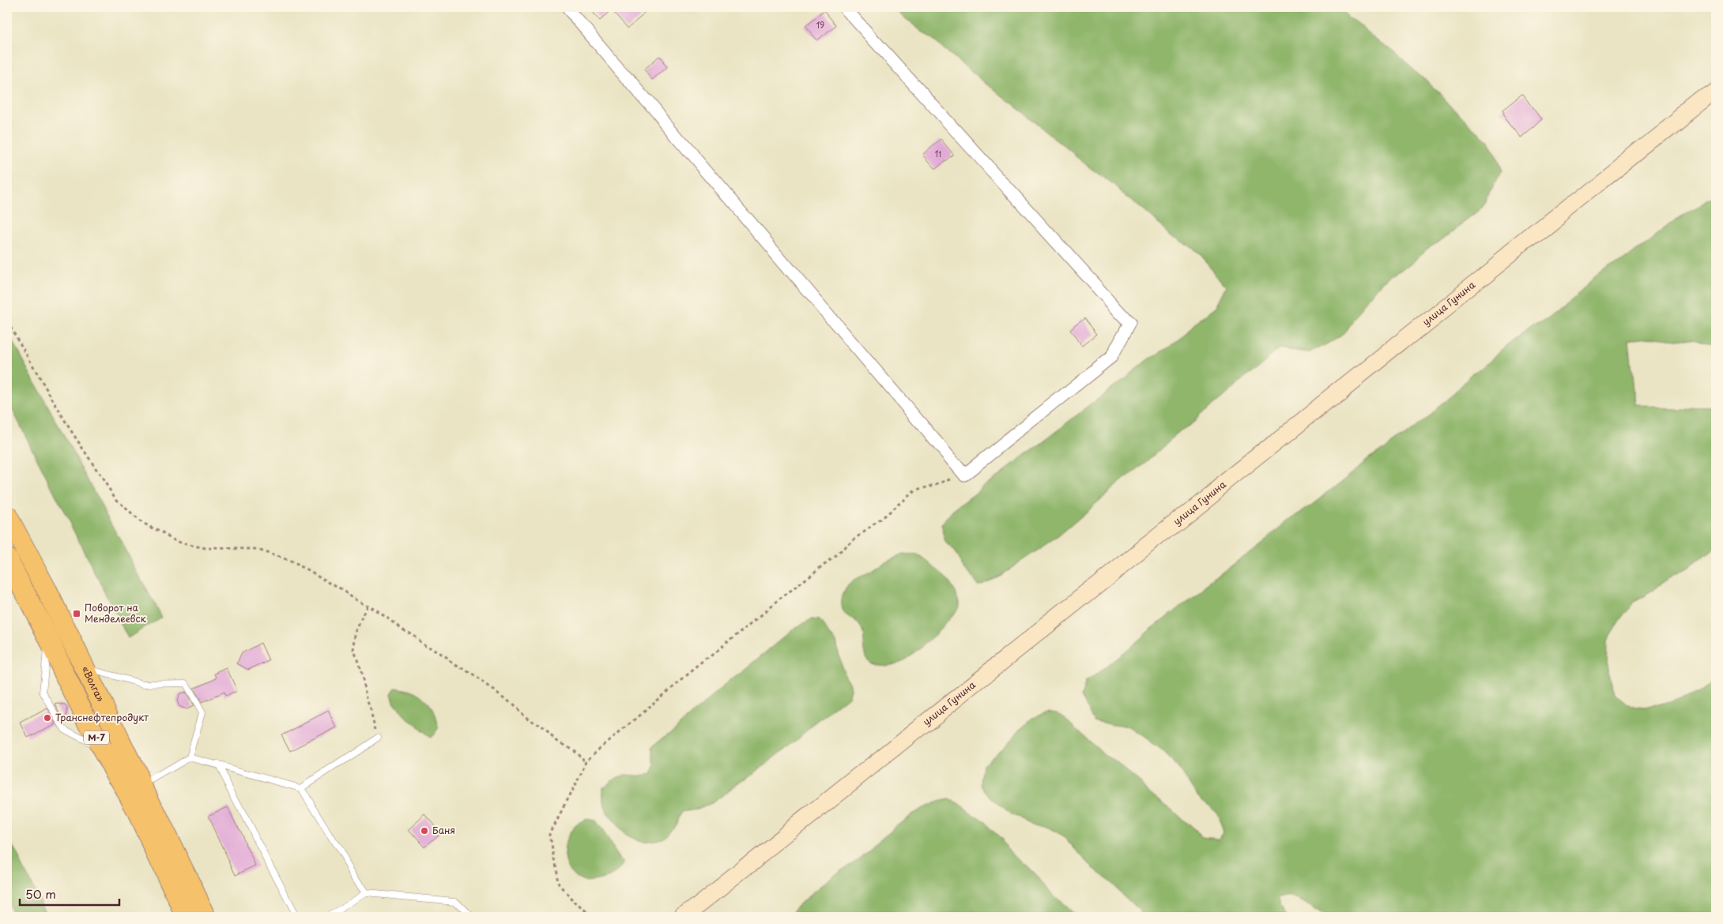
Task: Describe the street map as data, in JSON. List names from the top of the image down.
{
  "streets": {
    "highway": ["«Волга»", "М-7"],
    "main road": ["улица Гунина"]
  },
  "places": {
    "transit": ["Поворот на Менделеевск"],
    "other": ["Транснефтепродукт", "Баня"]
  },
  "house_numbers": ["19", "11"],
  "scale_bar": "50 m"
}
